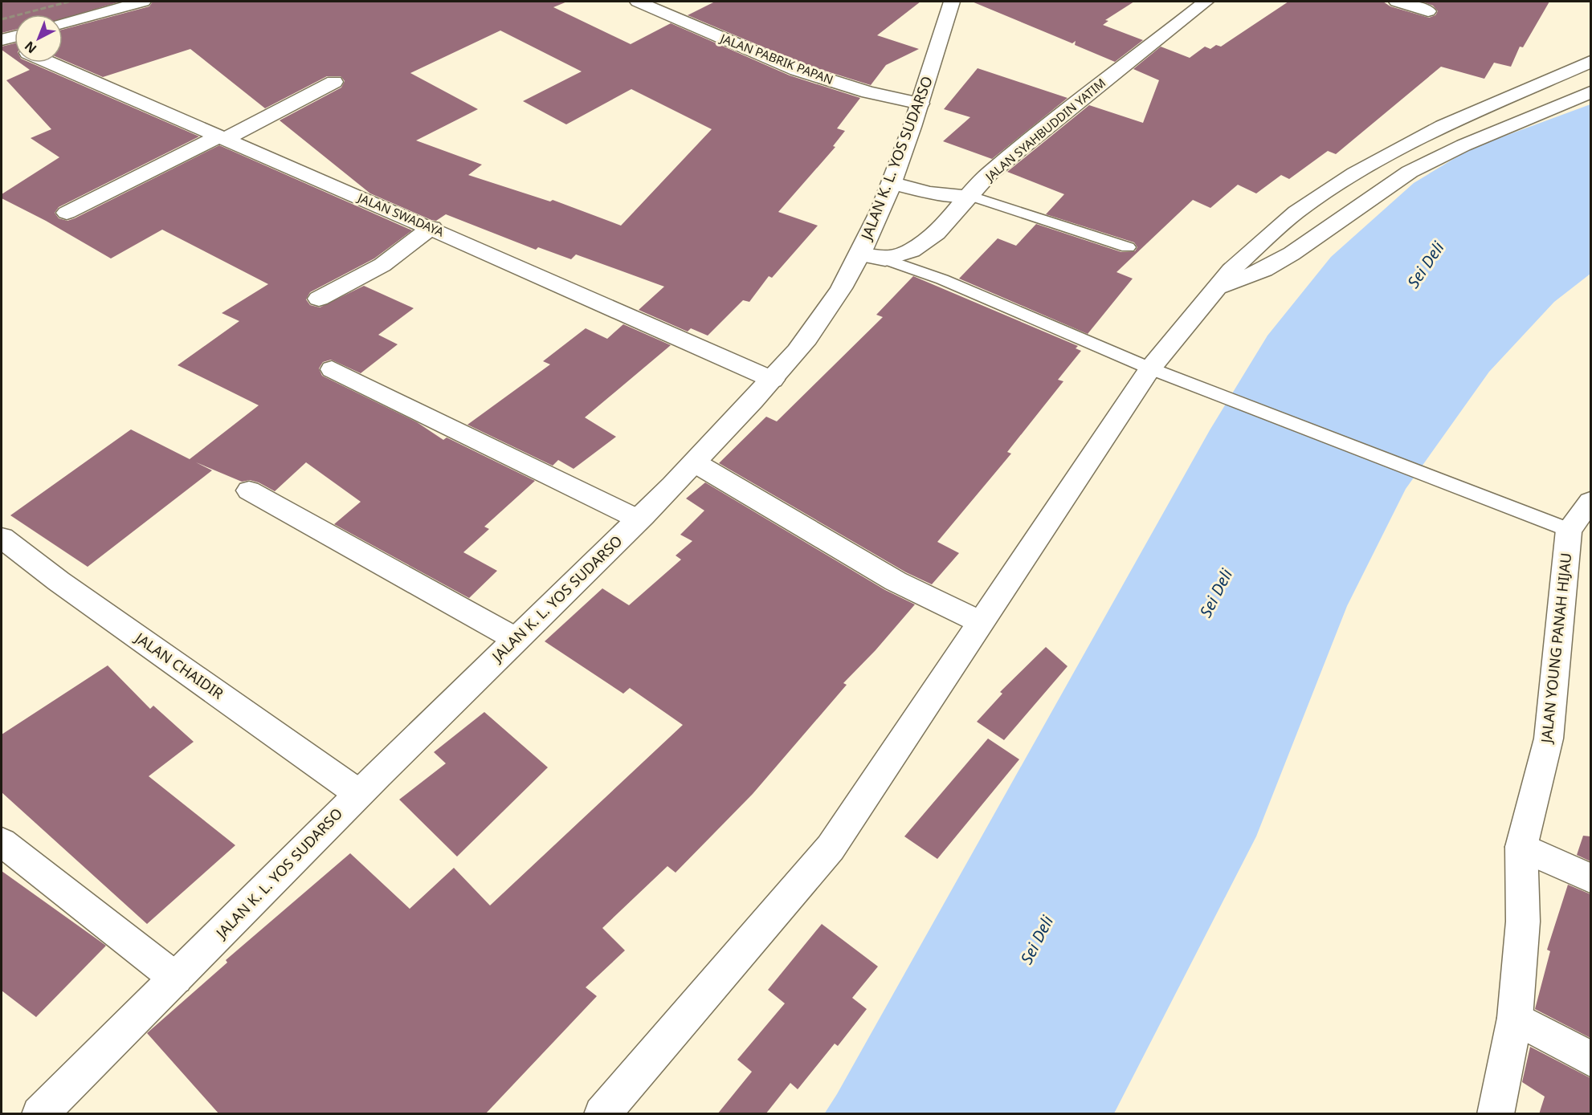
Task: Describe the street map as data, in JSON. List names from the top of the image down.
{
  "streets": {
    "main road": [
      "JALAN PABRIK PAPAN",
      "JALAN SYAHBUDDIN YATIM",
      "JALAN K. L. YOS SUDARSO",
      "JALAN SWADAYA",
      "JALAN YOUNG PANAH HIJAU",
      "JALAN CHAIDIR"
    ]
  },
  "crossings": [
    ["JALAN PABRIK PAPAN", "JALAN K. L. YOS SUDARSO"],
    ["JALAN SYAHBUDDIN YATIM", "JALAN K. L. YOS SUDARSO"],
    ["JALAN K. L. YOS SUDARSO", "JALAN SWADAYA"],
    ["JALAN K. L. YOS SUDARSO", "JALAN CHAIDIR"]
  ],
  "water": ["Sei Deli"],
  "north": "bottom left"
}
